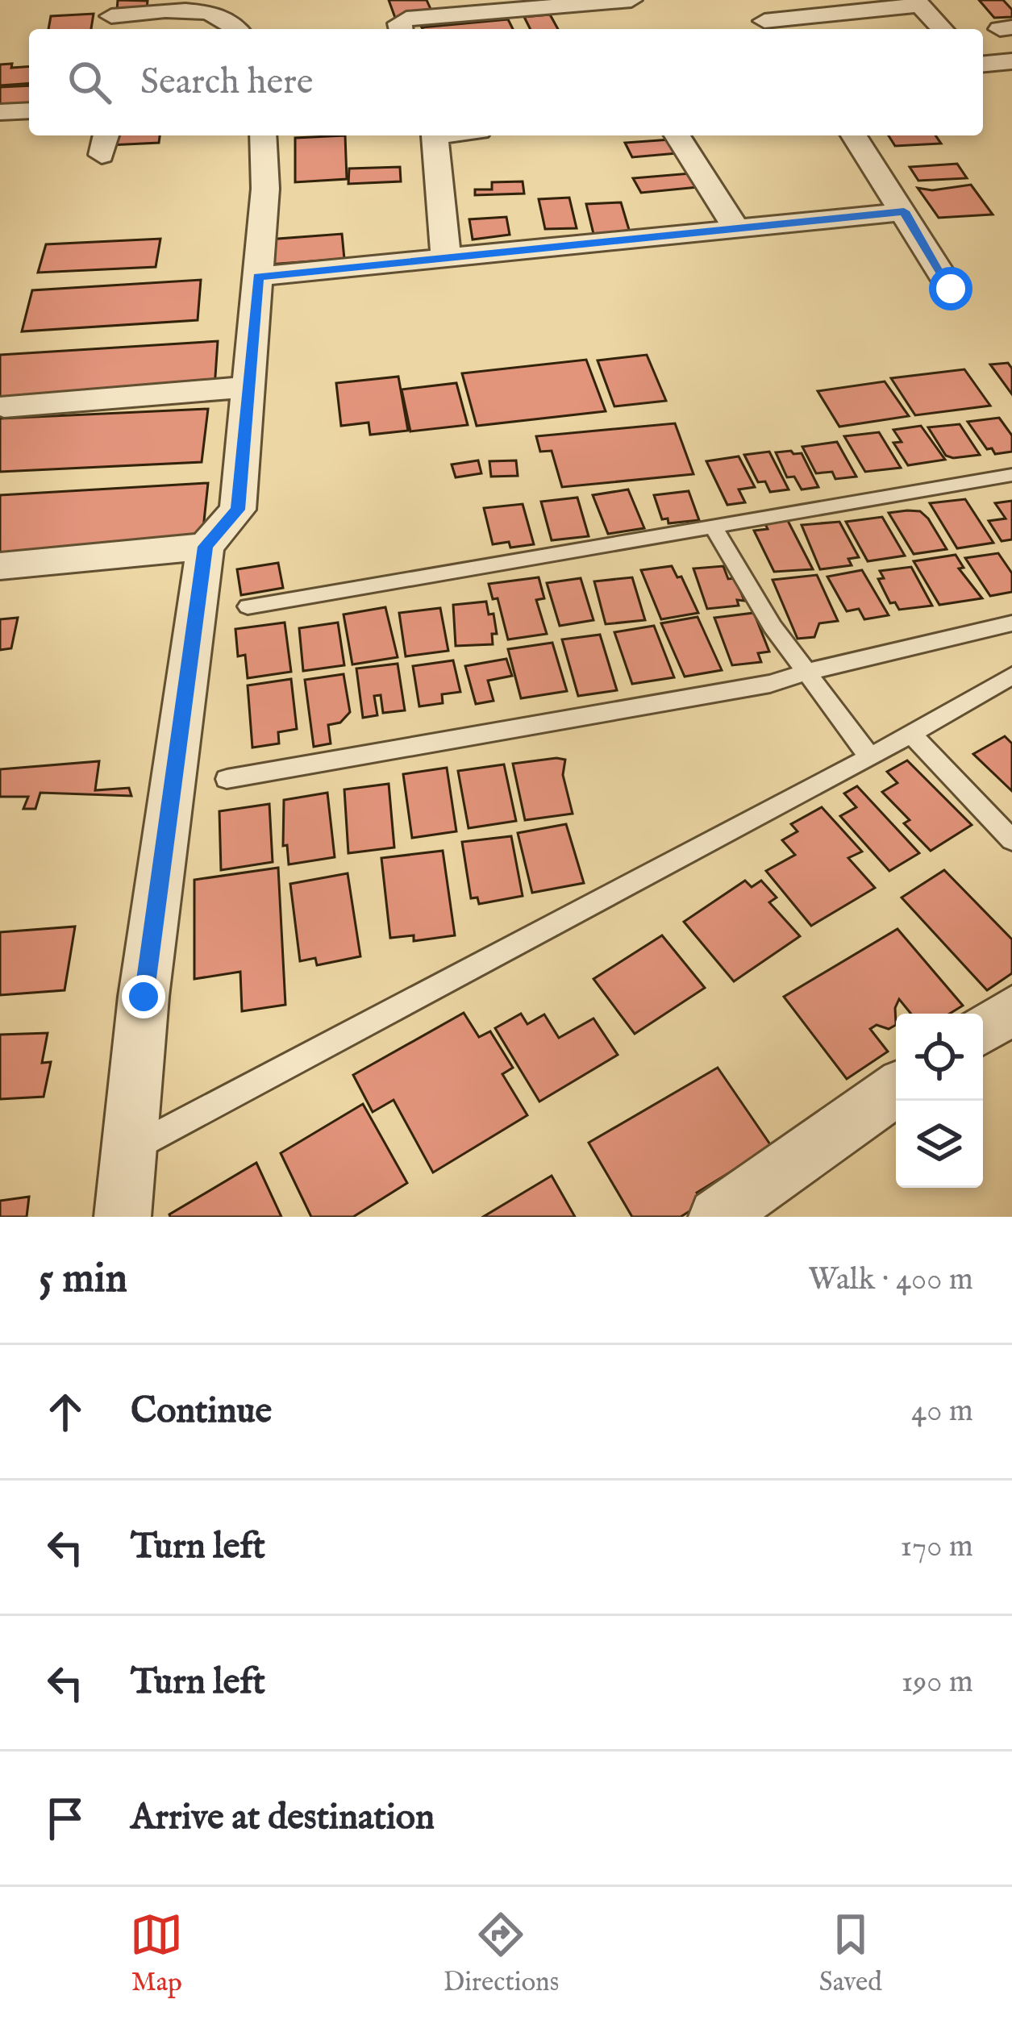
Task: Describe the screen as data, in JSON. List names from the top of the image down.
{
  "page": {
    "search": "Search here",
    "heading": ["5 min", "Walk · 400 m"],
    "list": [
      ["Continue", "40 m"],
      ["Turn left", "170 m"],
      ["Turn left", "190 m"],
      "Arrive at destination"
    ],
    "nav": ["Map", "Directions", "Saved"]
  }
}
